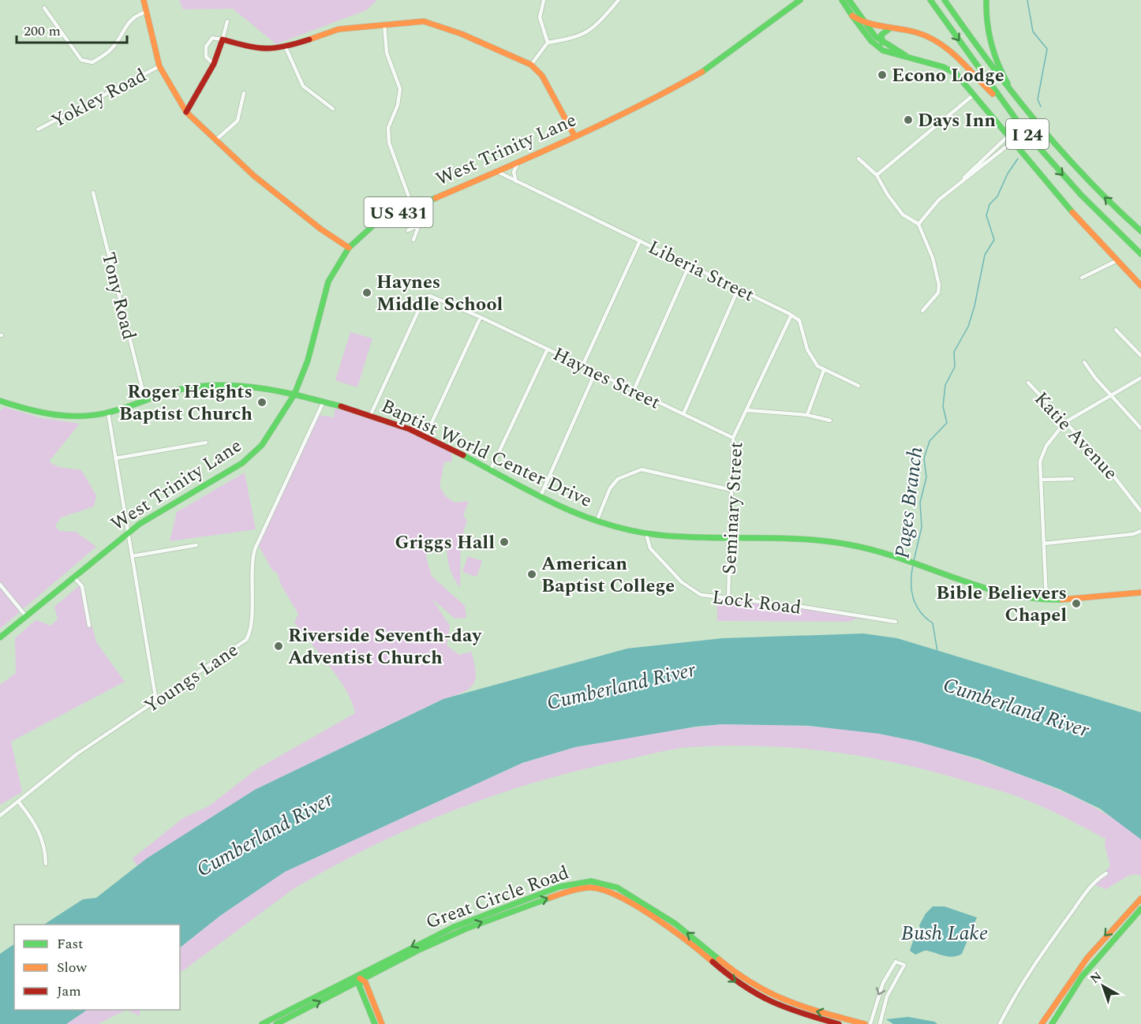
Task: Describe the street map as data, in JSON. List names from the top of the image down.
{
  "streets": {
    "main road": [
      "I 24",
      "West Trinity Lane",
      "US 431",
      "Baptist World Center Drive",
      "Great Circle Road"
    ],
    "street": [
      "Yokley Road",
      "Liberia Street",
      "Tony Road",
      "Haynes Street",
      "Katie Avenue",
      "Seminary Street",
      "Lock Road",
      "Youngs Lane"
    ]
  },
  "crossings": [
    ["West Trinity Lane", "Liberia Street"],
    ["West Trinity Lane", "Baptist World Center Drive"],
    ["Liberia Street", "Seminary Street"],
    ["Tony Road", "Baptist World Center Drive"],
    ["Haynes Street", "Baptist World Center Drive"],
    ["Haynes Street", "Seminary Street"],
    ["Baptist World Center Drive", "Seminary Street"],
    ["Baptist World Center Drive", "Lock Road"],
    ["Baptist World Center Drive", "Youngs Lane"],
    ["Seminary Street", "Lock Road"]
  ],
  "water": ["Pages Branch", "Cumberland River", "Bush Lake"],
  "places": [
    "Econo Lodge",
    "Days Inn",
    "Haynes Middle School",
    "Roger Heights Baptist Church",
    "Griggs Hall",
    "American Baptist College",
    "Bible Believers Chapel",
    "Riverside Seventh-day Adventist Church"
  ],
  "legend": ["Fast", "Slow", "Jam"],
  "scale_bar": "200 m",
  "north": "top left"
}
